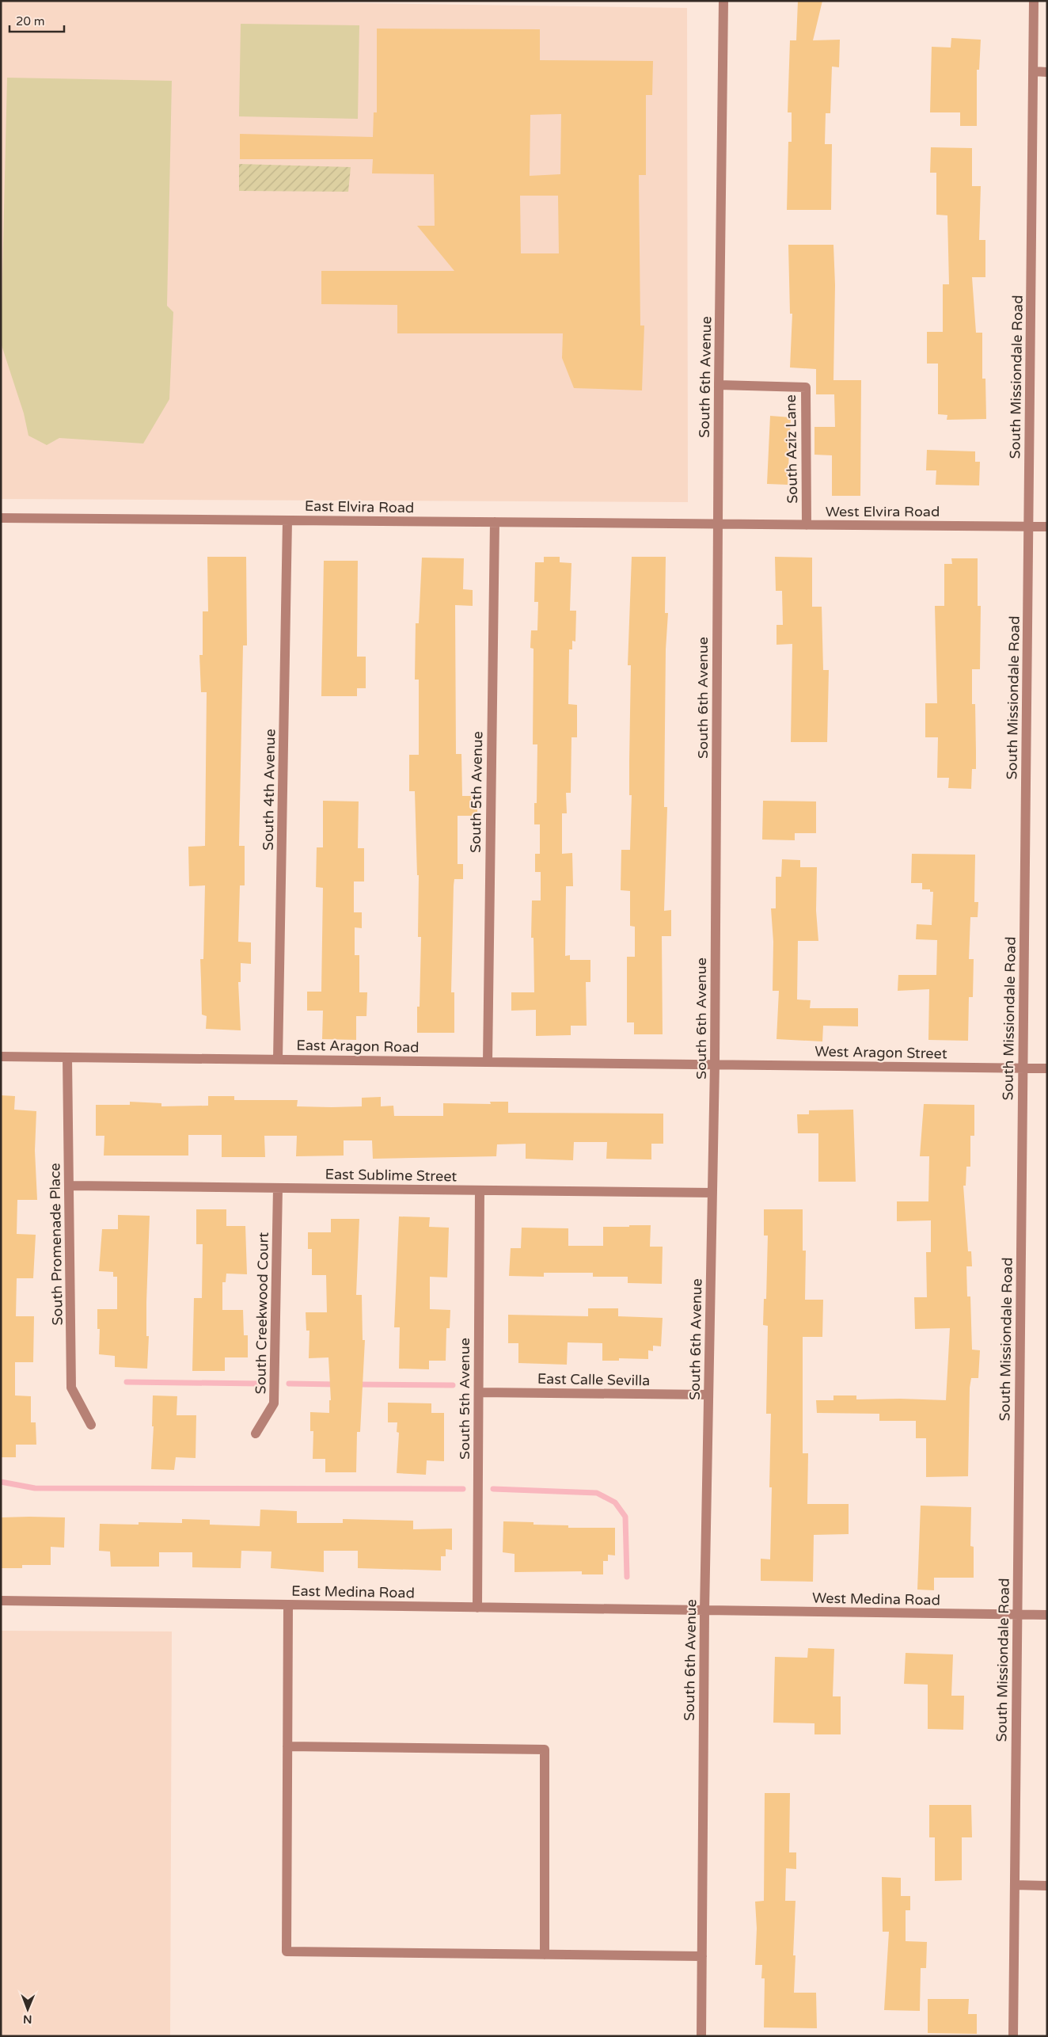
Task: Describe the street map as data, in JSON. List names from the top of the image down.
{
  "streets": {
    "street": [
      "South 6th Avenue",
      "South Missiondale Road",
      "South Aziz Lane",
      "East Elvira Road",
      "West Elvira Road",
      "South 4th Avenue",
      "South 5th Avenue",
      "East Aragon Road",
      "West Aragon Street",
      "East Sublime Street",
      "South Promenade Place",
      "South Creekwood Court",
      "East Calle Sevilla",
      "East Medina Road",
      "West Medina Road"
    ]
  },
  "crossings": [
    ["South 6th Avenue", "South Aziz Lane"],
    ["South 6th Avenue", "East Elvira Road"],
    ["South 6th Avenue", "West Elvira Road"],
    ["South 6th Avenue", "East Aragon Road"],
    ["South 6th Avenue", "West Aragon Street"],
    ["South 6th Avenue", "East Sublime Street"],
    ["South 6th Avenue", "East Calle Sevilla"],
    ["South 6th Avenue", "East Medina Road"],
    ["South 6th Avenue", "West Medina Road"],
    ["South Missiondale Road", "West Elvira Road"],
    ["South Missiondale Road", "West Aragon Street"],
    ["South Missiondale Road", "West Medina Road"],
    ["South Aziz Lane", "West Elvira Road"],
    ["East Elvira Road", "West Elvira Road"],
    ["East Elvira Road", "South 4th Avenue"],
    ["East Elvira Road", "South 5th Avenue"],
    ["South 4th Avenue", "East Aragon Road"],
    ["South 5th Avenue", "East Aragon Road"],
    ["South 5th Avenue", "East Sublime Street"],
    ["South 5th Avenue", "East Calle Sevilla"],
    ["South 5th Avenue", "East Medina Road"],
    ["East Aragon Road", "West Aragon Street"],
    ["East Aragon Road", "South Promenade Place"],
    ["East Sublime Street", "South Promenade Place"],
    ["East Sublime Street", "South Creekwood Court"],
    ["East Medina Road", "West Medina Road"]
  ],
  "scale_bar": "20 m",
  "north": "bottom"
}
